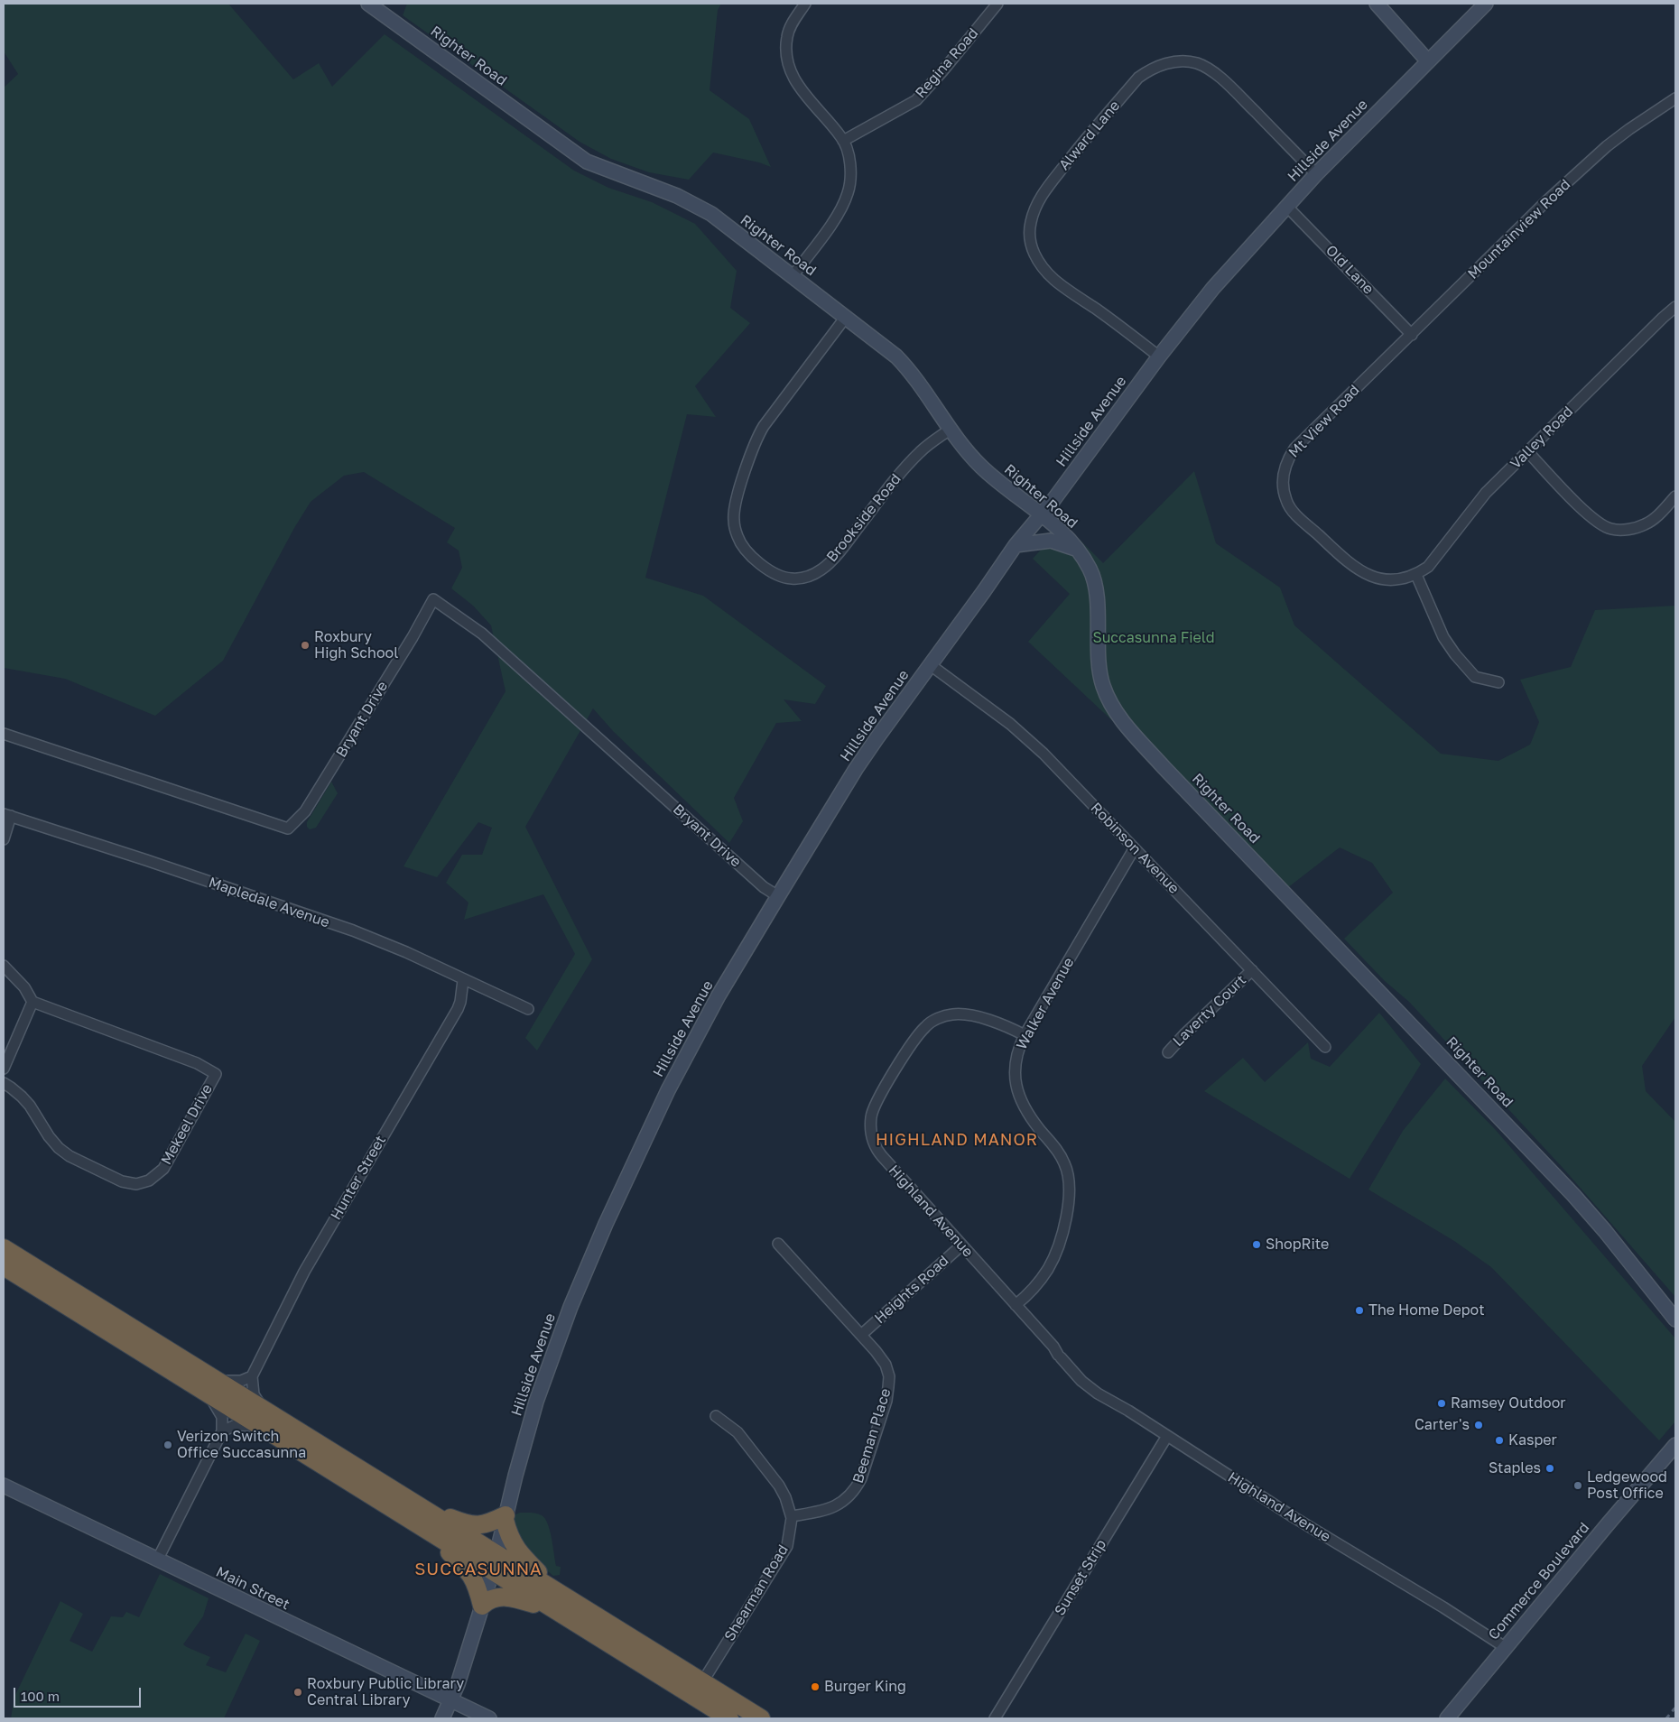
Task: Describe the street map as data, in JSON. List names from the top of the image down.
{
  "streets": {
    "street": [
      "Righter Road",
      "Regina Road",
      "Alward Lane",
      "Hillside Avenue",
      "Mountainview Road",
      "Old Lane",
      "Mt View Road",
      "Valley Road",
      "Brookside Road",
      "Bryant Drive",
      "Robinson Avenue",
      "Mapledale Avenue",
      "Walker Avenue",
      "Laverty Court",
      "Mekeel Drive",
      "Hunter Street",
      "Highland Avenue",
      "Heights Road",
      "Beeman Place",
      "Sunset Strip",
      "Commerce Boulevard",
      "Main Street",
      "Shearman Road"
    ]
  },
  "crossings": [
    ["Righter Road", "Hillside Avenue"],
    ["Righter Road", "Brookside Road"],
    ["Alward Lane", "Hillside Avenue"],
    ["Hillside Avenue", "Old Lane"],
    ["Hillside Avenue", "Bryant Drive"],
    ["Hillside Avenue", "Robinson Avenue"],
    ["Hillside Avenue", "Main Street"],
    ["Mountainview Road", "Old Lane"],
    ["Mountainview Road", "Mt View Road"],
    ["Mt View Road", "Valley Road"],
    ["Robinson Avenue", "Walker Avenue"],
    ["Robinson Avenue", "Laverty Court"],
    ["Mapledale Avenue", "Hunter Street"],
    ["Walker Avenue", "Highland Avenue"],
    ["Highland Avenue", "Heights Road"],
    ["Highland Avenue", "Sunset Strip"],
    ["Highland Avenue", "Commerce Boulevard"],
    ["Heights Road", "Beeman Place"],
    ["Beeman Place", "Shearman Road"]
  ],
  "districts": ["HIGHLAND MANOR", "SUCCASUNNA"],
  "parks": ["Succasunna Field"],
  "places": [
    "Roxbury High School",
    "ShopRite",
    "The Home Depot",
    "Ramsey Outdoor",
    "Carter's",
    "Kasper",
    "Verizon Switch Office Succasunna",
    "Staples",
    "Ledgewood Post Office",
    "Burger King",
    "Roxbury Public Library Central Library"
  ],
  "scale_bar": "100 m"
}
